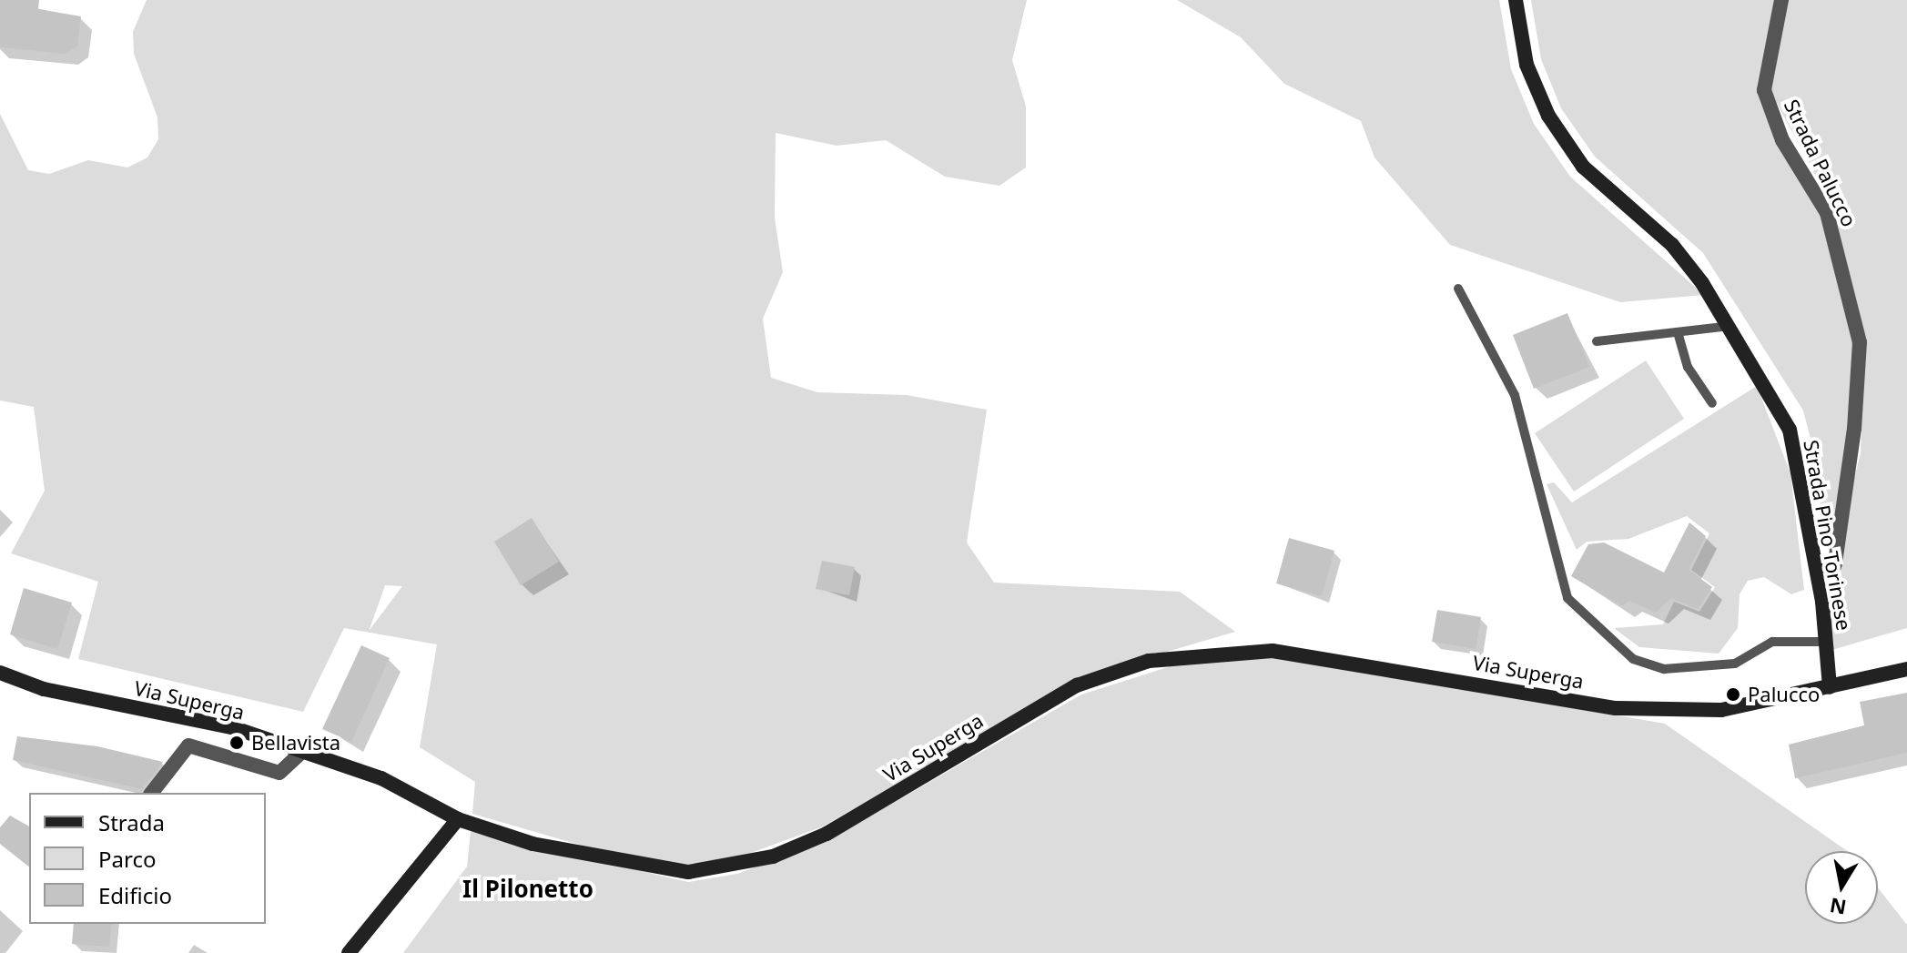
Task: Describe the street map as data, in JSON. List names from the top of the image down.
{
  "streets": {
    "street": ["Strada Palucco", "Strada Pino Torinese", "Via Superga"]
  },
  "crossings": [
    ["Strada Palucco", "Strada Pino Torinese"],
    ["Strada Pino Torinese", "Via Superga"]
  ],
  "districts": ["Il Pilonetto"],
  "places": ["Palucco", "Bellavista"],
  "legend": ["Strada", "Parco", "Edificio"],
  "north": "bottom"
}
